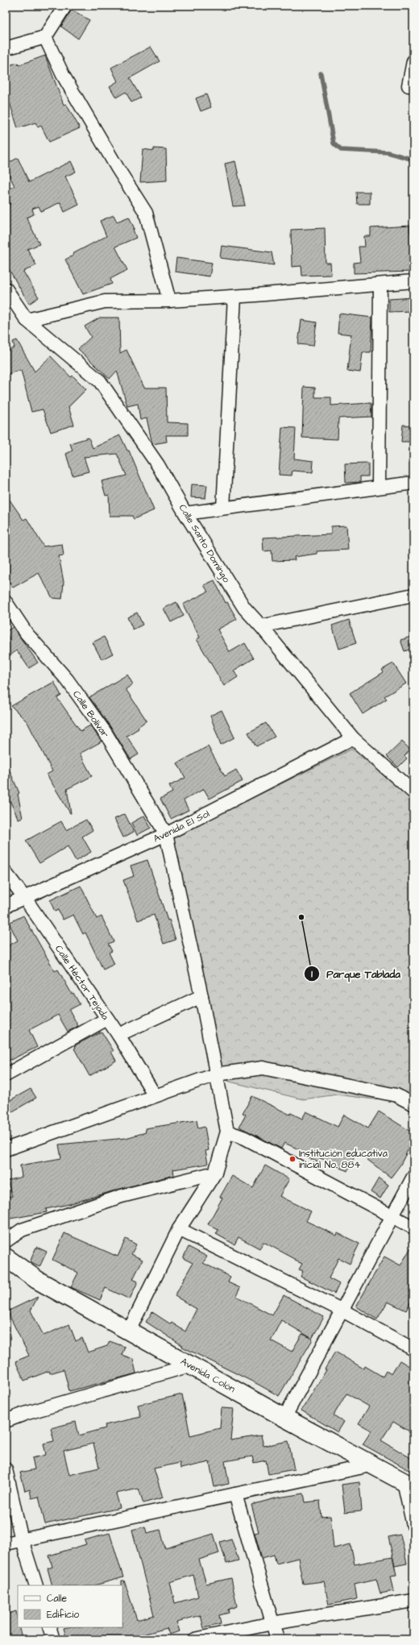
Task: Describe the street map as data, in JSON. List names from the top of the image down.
{
  "streets": {
    "main road": ["Avenida Colón"],
    "street": [
      "Calle Santo Domingo",
      "Calle Bolívar",
      "Avenida El Sol",
      "Calle Héctor Tejada"
    ]
  },
  "crossings": [
    ["Calle Santo Domingo", "Avenida El Sol"],
    ["Calle Bolívar", "Avenida El Sol"],
    ["Avenida El Sol", "Calle Héctor Tejada"]
  ],
  "places": ["Parque Tablada", "Institución educativa inicial No. 884"],
  "legend": ["Calle", "Edificio"]
}
